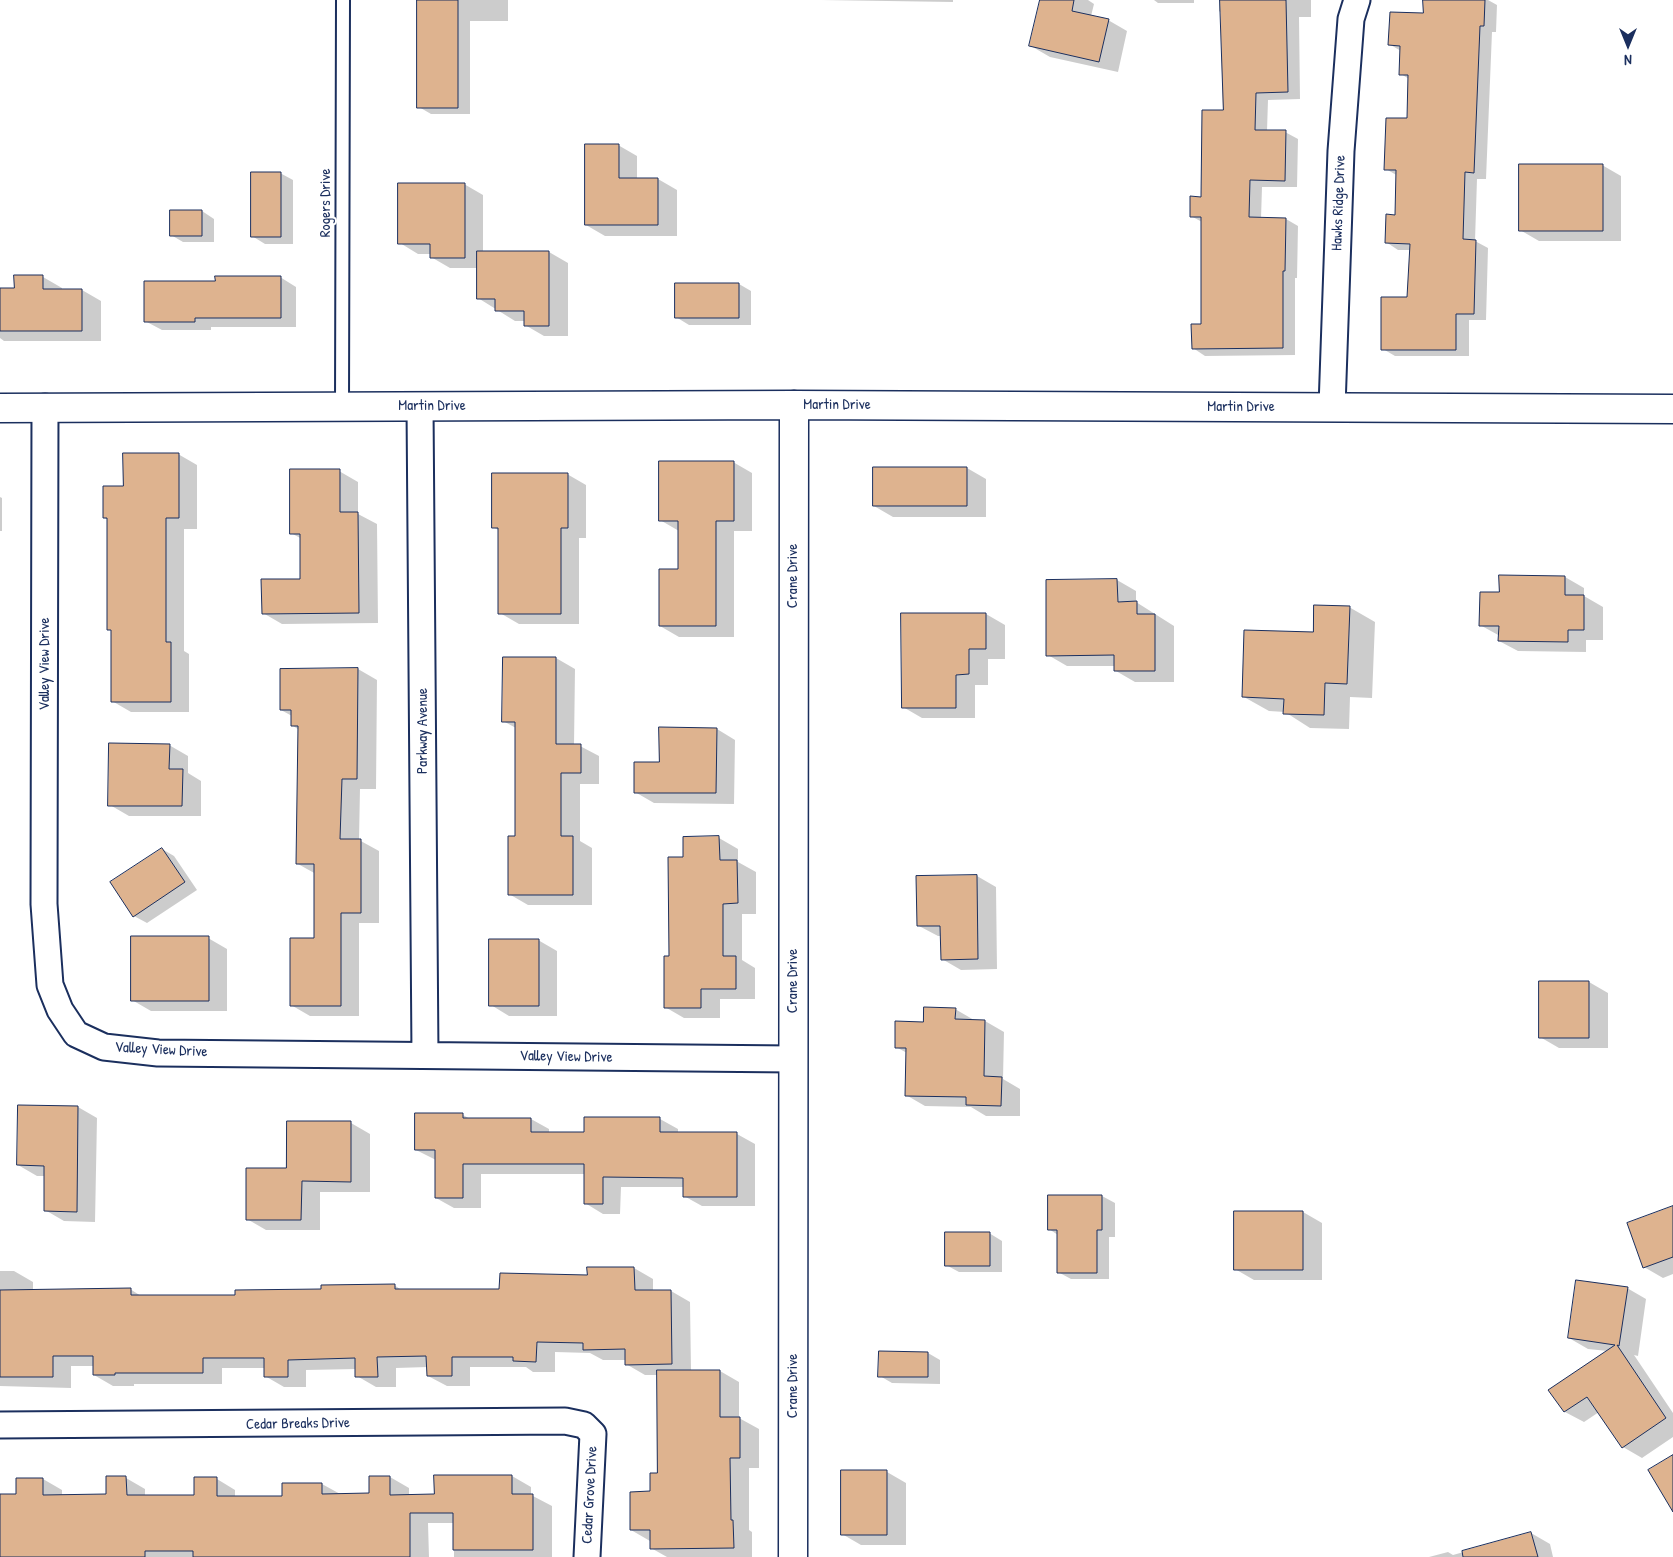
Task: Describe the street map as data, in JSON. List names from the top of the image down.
{
  "streets": {
    "street": [
      "Hawks Ridge Drive",
      "Martin Drive",
      "Crane Drive",
      "Valley View Drive",
      "Parkway Avenue",
      "Cedar Breaks Drive",
      "Cedar Grove Drive"
    ],
    "lane": ["Rogers Drive"]
  },
  "crossings": [
    ["Rogers Drive", "Martin Drive"],
    ["Hawks Ridge Drive", "Martin Drive"],
    ["Martin Drive", "Crane Drive"],
    ["Martin Drive", "Valley View Drive"],
    ["Martin Drive", "Parkway Avenue"],
    ["Crane Drive", "Valley View Drive"],
    ["Valley View Drive", "Parkway Avenue"],
    ["Cedar Breaks Drive", "Cedar Grove Drive"]
  ],
  "north": "bottom"
}
